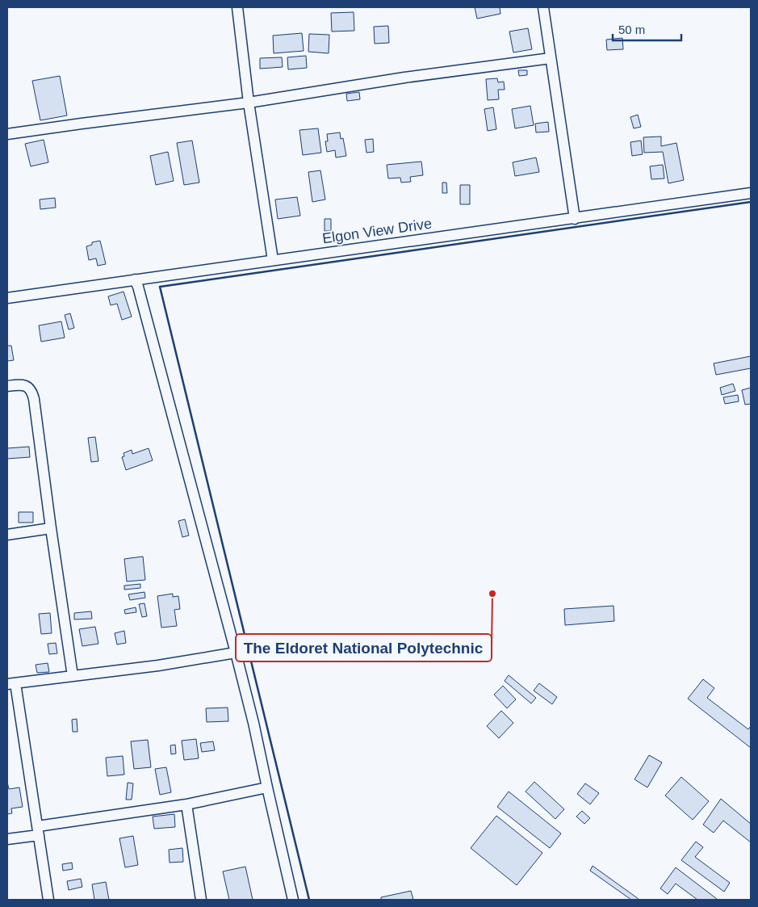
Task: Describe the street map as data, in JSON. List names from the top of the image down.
{
  "streets": {
    "street": ["Elgon View Drive"]
  },
  "places": ["The Eldoret National Polytechnic"],
  "scale_bar": "50 m"
}
